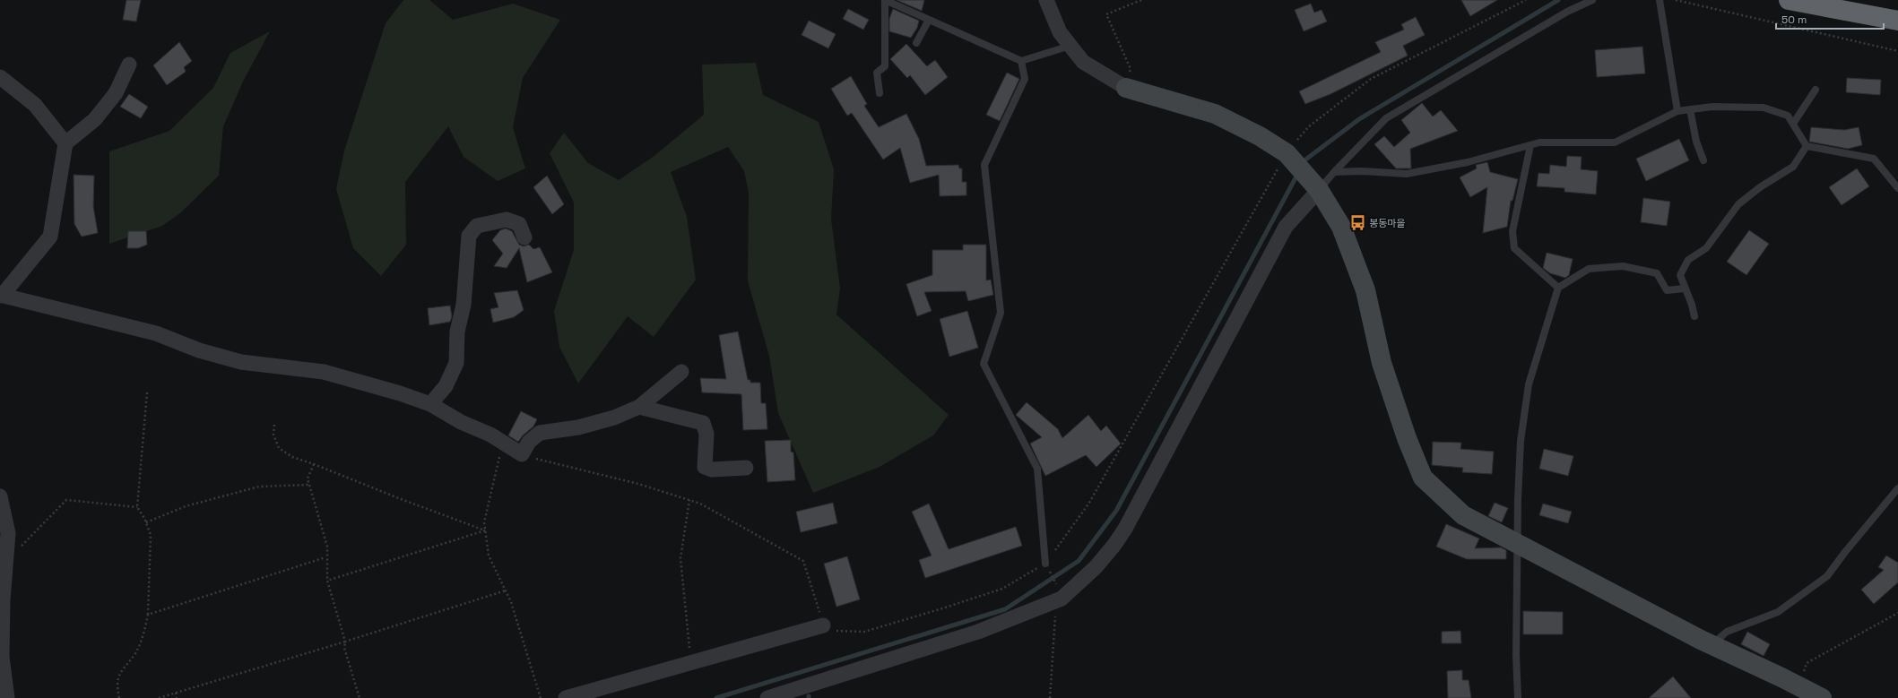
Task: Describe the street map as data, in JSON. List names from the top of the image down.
{
  "places": {
    "bus stop": ["봉동마을"]
  },
  "scale_bar": "50 m"
}
